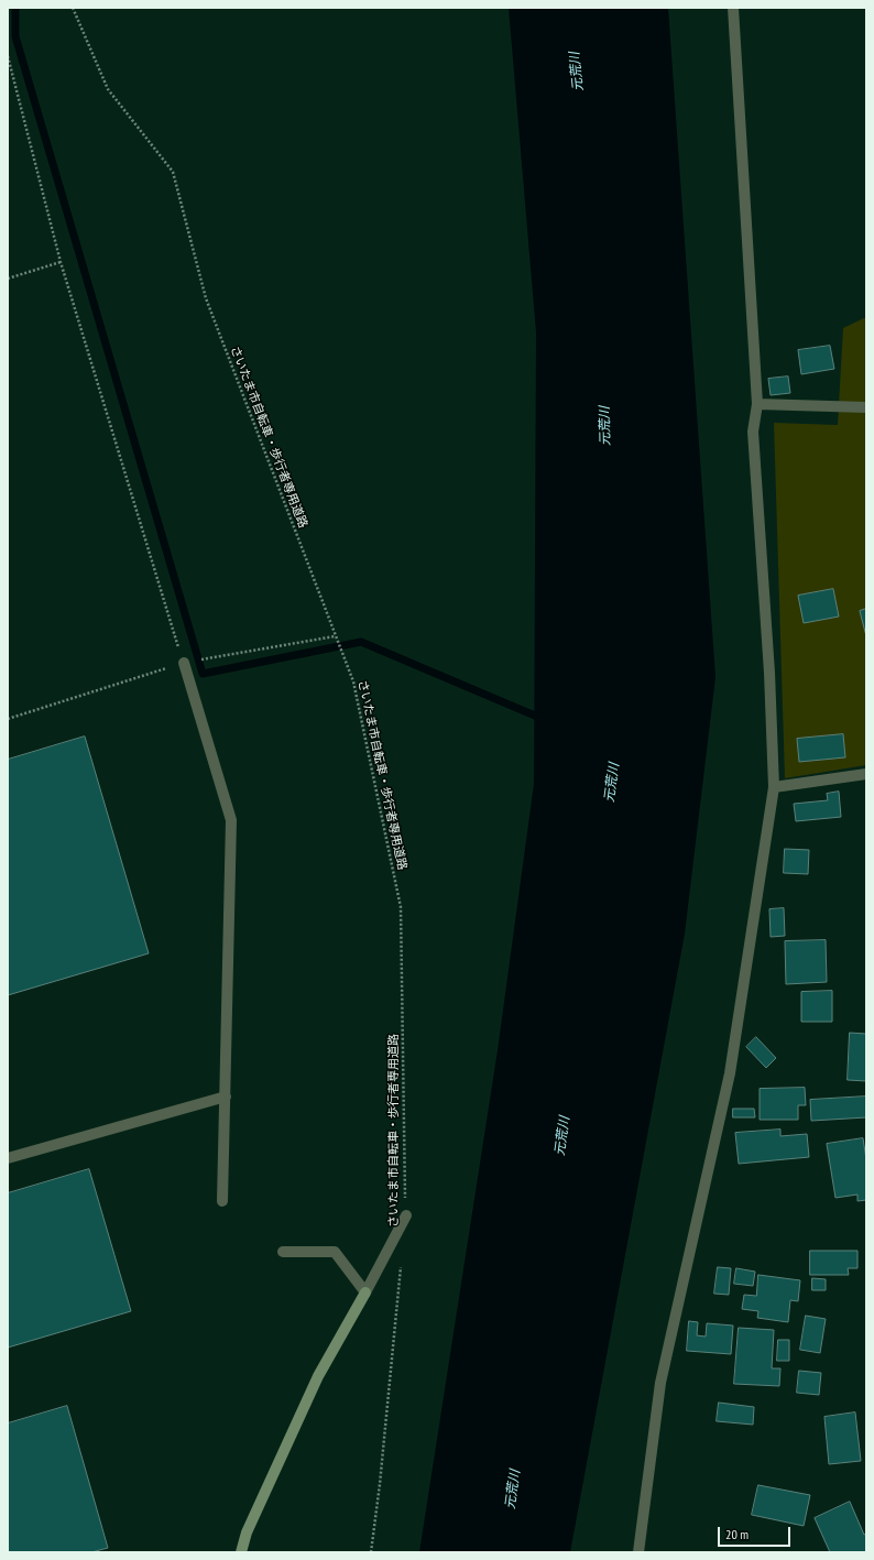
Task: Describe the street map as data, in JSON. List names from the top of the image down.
{
  "streets": {
    "path": ["さいたま市自転車・歩行者専用道路"]
  },
  "water": ["元荒川"],
  "scale_bar": "20 m"
}
